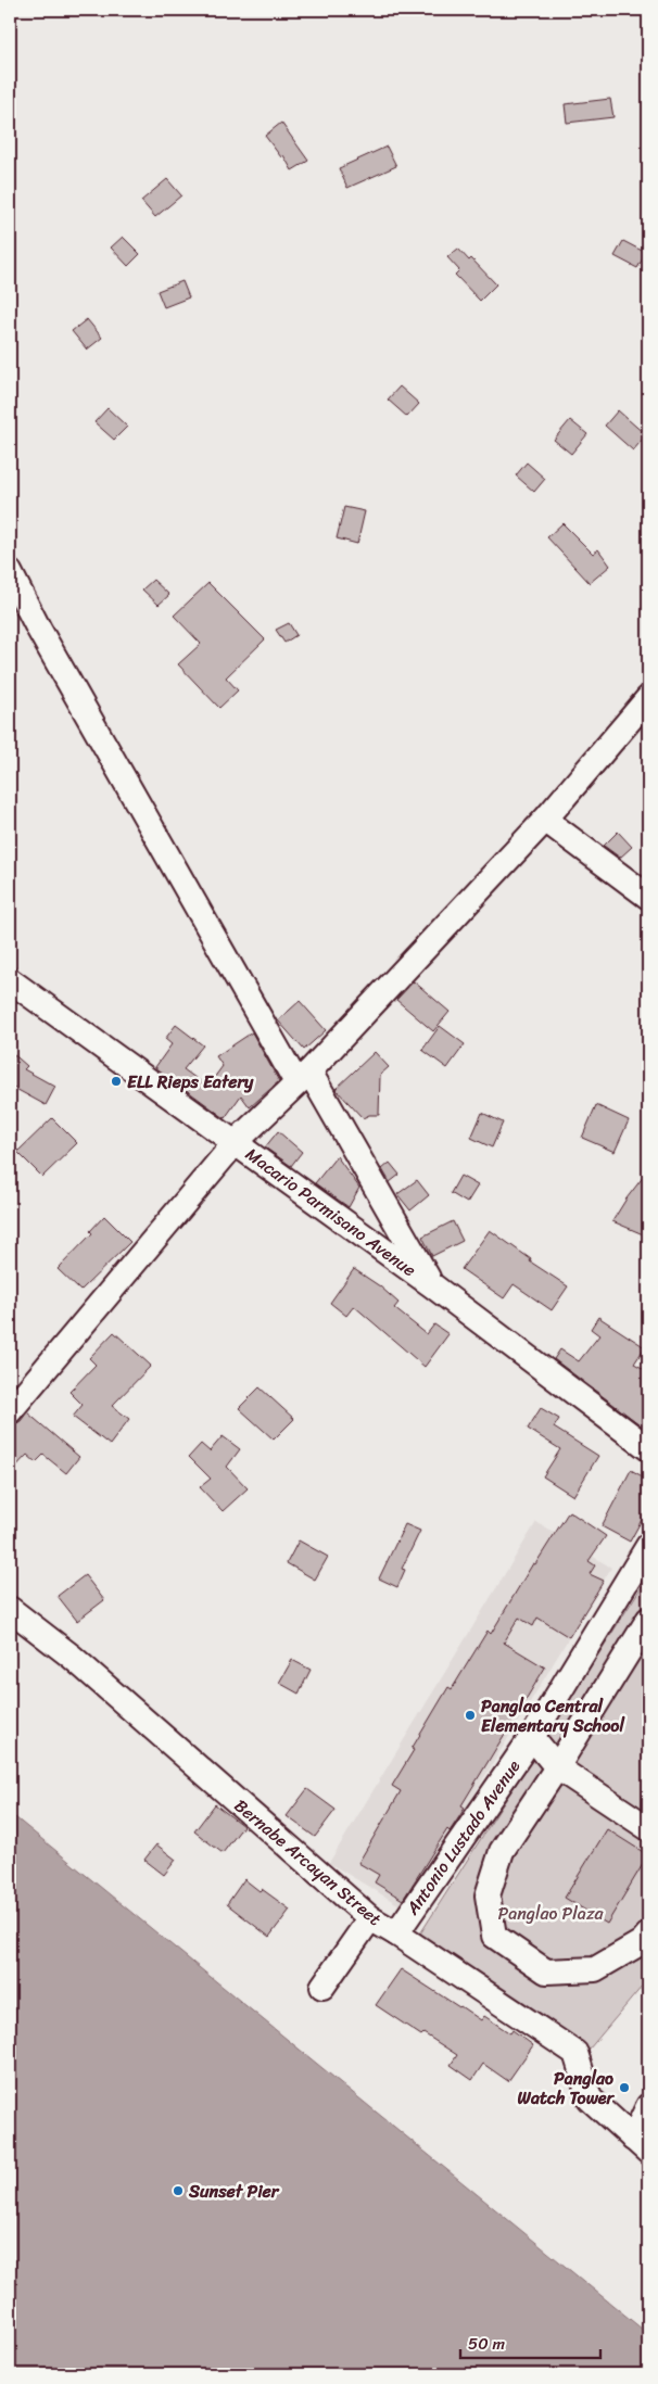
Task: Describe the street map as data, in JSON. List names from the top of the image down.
{
  "streets": {
    "street": ["Macario Parmisano Avenue", "Antonio Lustado Avenue", "Bernabe Arcayan Street"]
  },
  "crossings": [
    ["Antonio Lustado Avenue", "Bernabe Arcayan Street"]
  ],
  "parks": ["Panglao Plaza"],
  "places": [
    "ELL Rieps Eatery",
    "Panglao Central Elementary School",
    "Panglao Watch Tower",
    "Sunset Pier"
  ],
  "scale_bar": "50 m"
}
